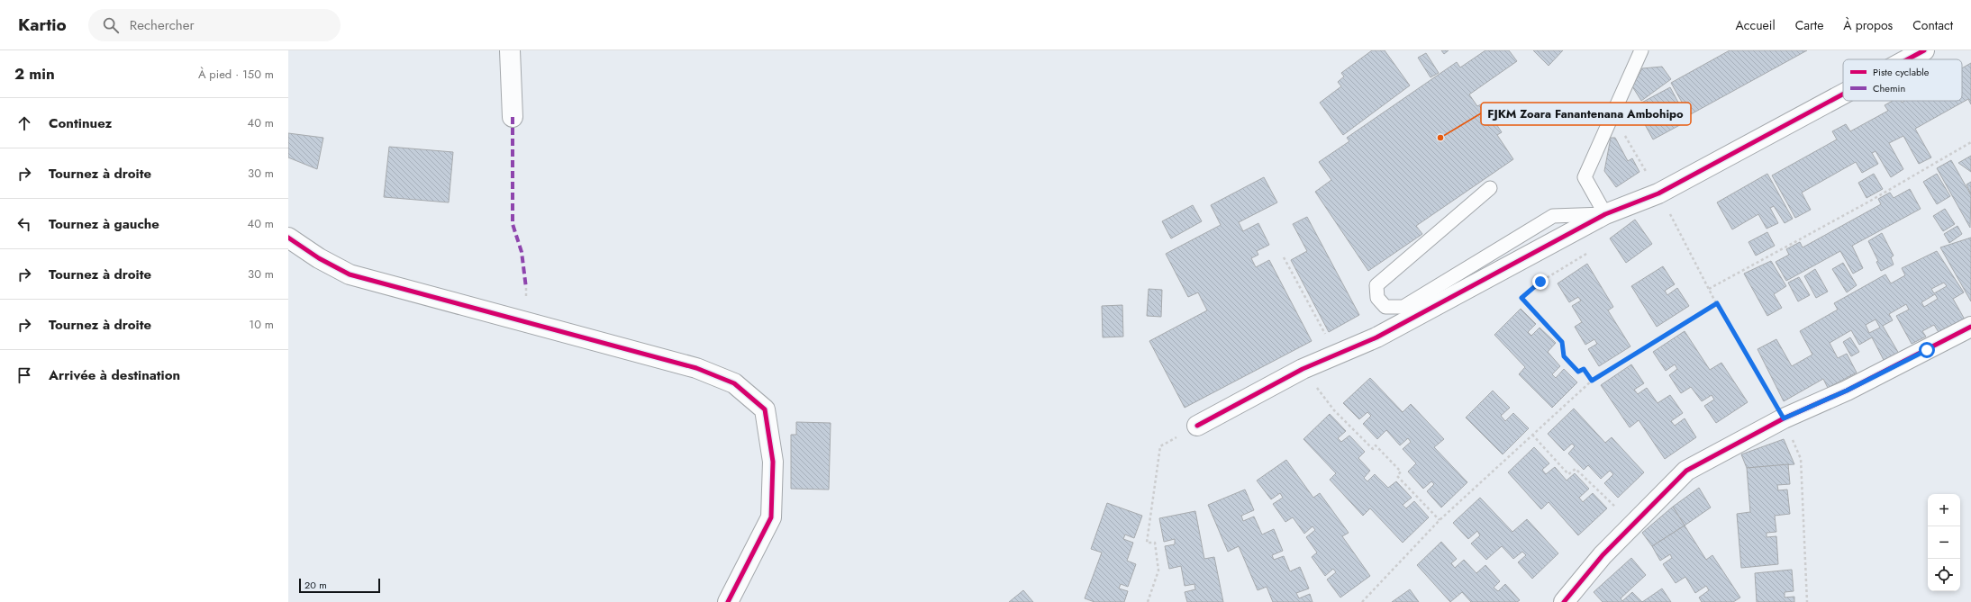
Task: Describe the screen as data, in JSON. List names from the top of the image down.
{
  "places": ["FJKM Zoara Fanantenana Ambohipo"],
  "legend": ["Piste cyclable", "Chemin"],
  "scale_bar": "20 m",
  "page": {
    "header": "Kartio",
    "search": "Rechercher",
    "nav": [
      "Accueil",
      "Carte",
      "À propos",
      "Contact"
    ],
    "heading": ["2 min", "À pied · 150 m"],
    "list": [
      ["Continuez", "40 m"],
      ["Tournez à droite", "30 m"],
      ["Tournez à gauche", "40 m"],
      ["Tournez à droite", "30 m"],
      ["Tournez à droite", "10 m"],
      "Arrivée à destination"
    ],
    "map_buttons": ["+", "−"],
    "scale": "20 m"
  }
}
